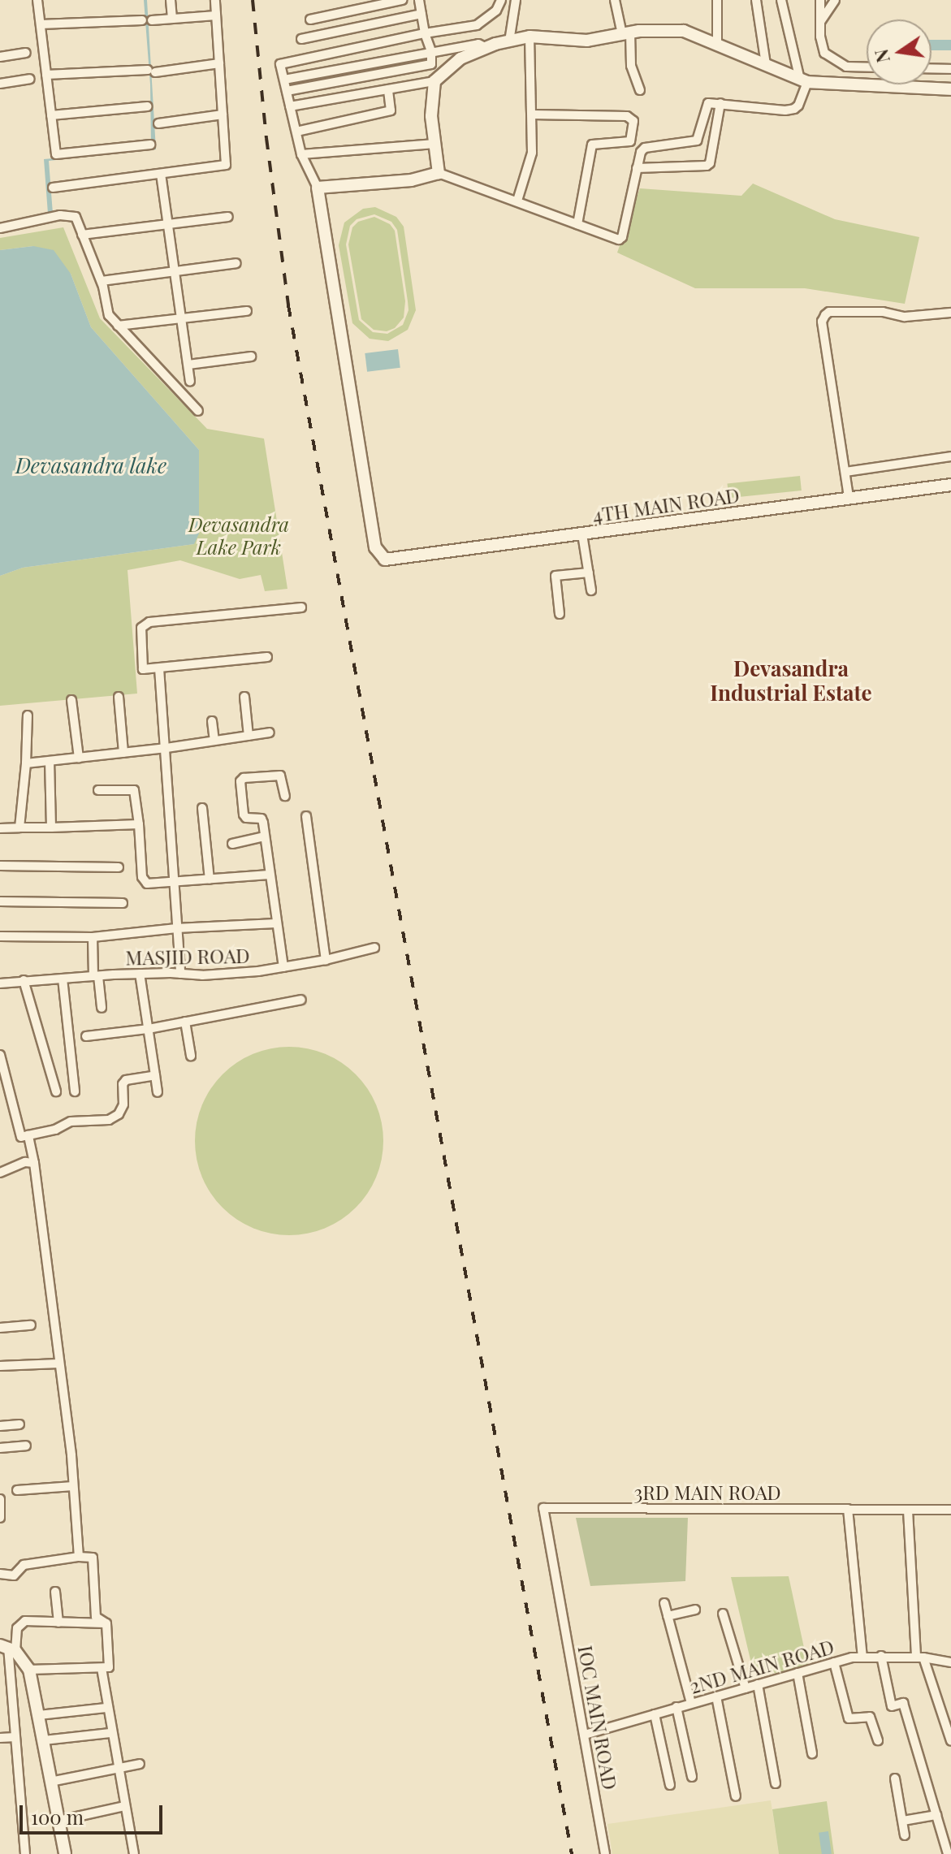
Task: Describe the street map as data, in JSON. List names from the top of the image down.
{
  "streets": {
    "street": [
      "4TH MAIN ROAD",
      "MASJID ROAD",
      "3RD MAIN ROAD",
      "2ND MAIN ROAD",
      "IOC MAIN ROAD"
    ]
  },
  "crossings": [
    ["3RD MAIN ROAD", "IOC MAIN ROAD"],
    ["2ND MAIN ROAD", "IOC MAIN ROAD"]
  ],
  "districts": ["Devasandra Industrial Estate"],
  "water": ["Devasandra lake"],
  "parks": ["Devasandra Lake Park"],
  "scale_bar": "100 m",
  "north": "left"
}
